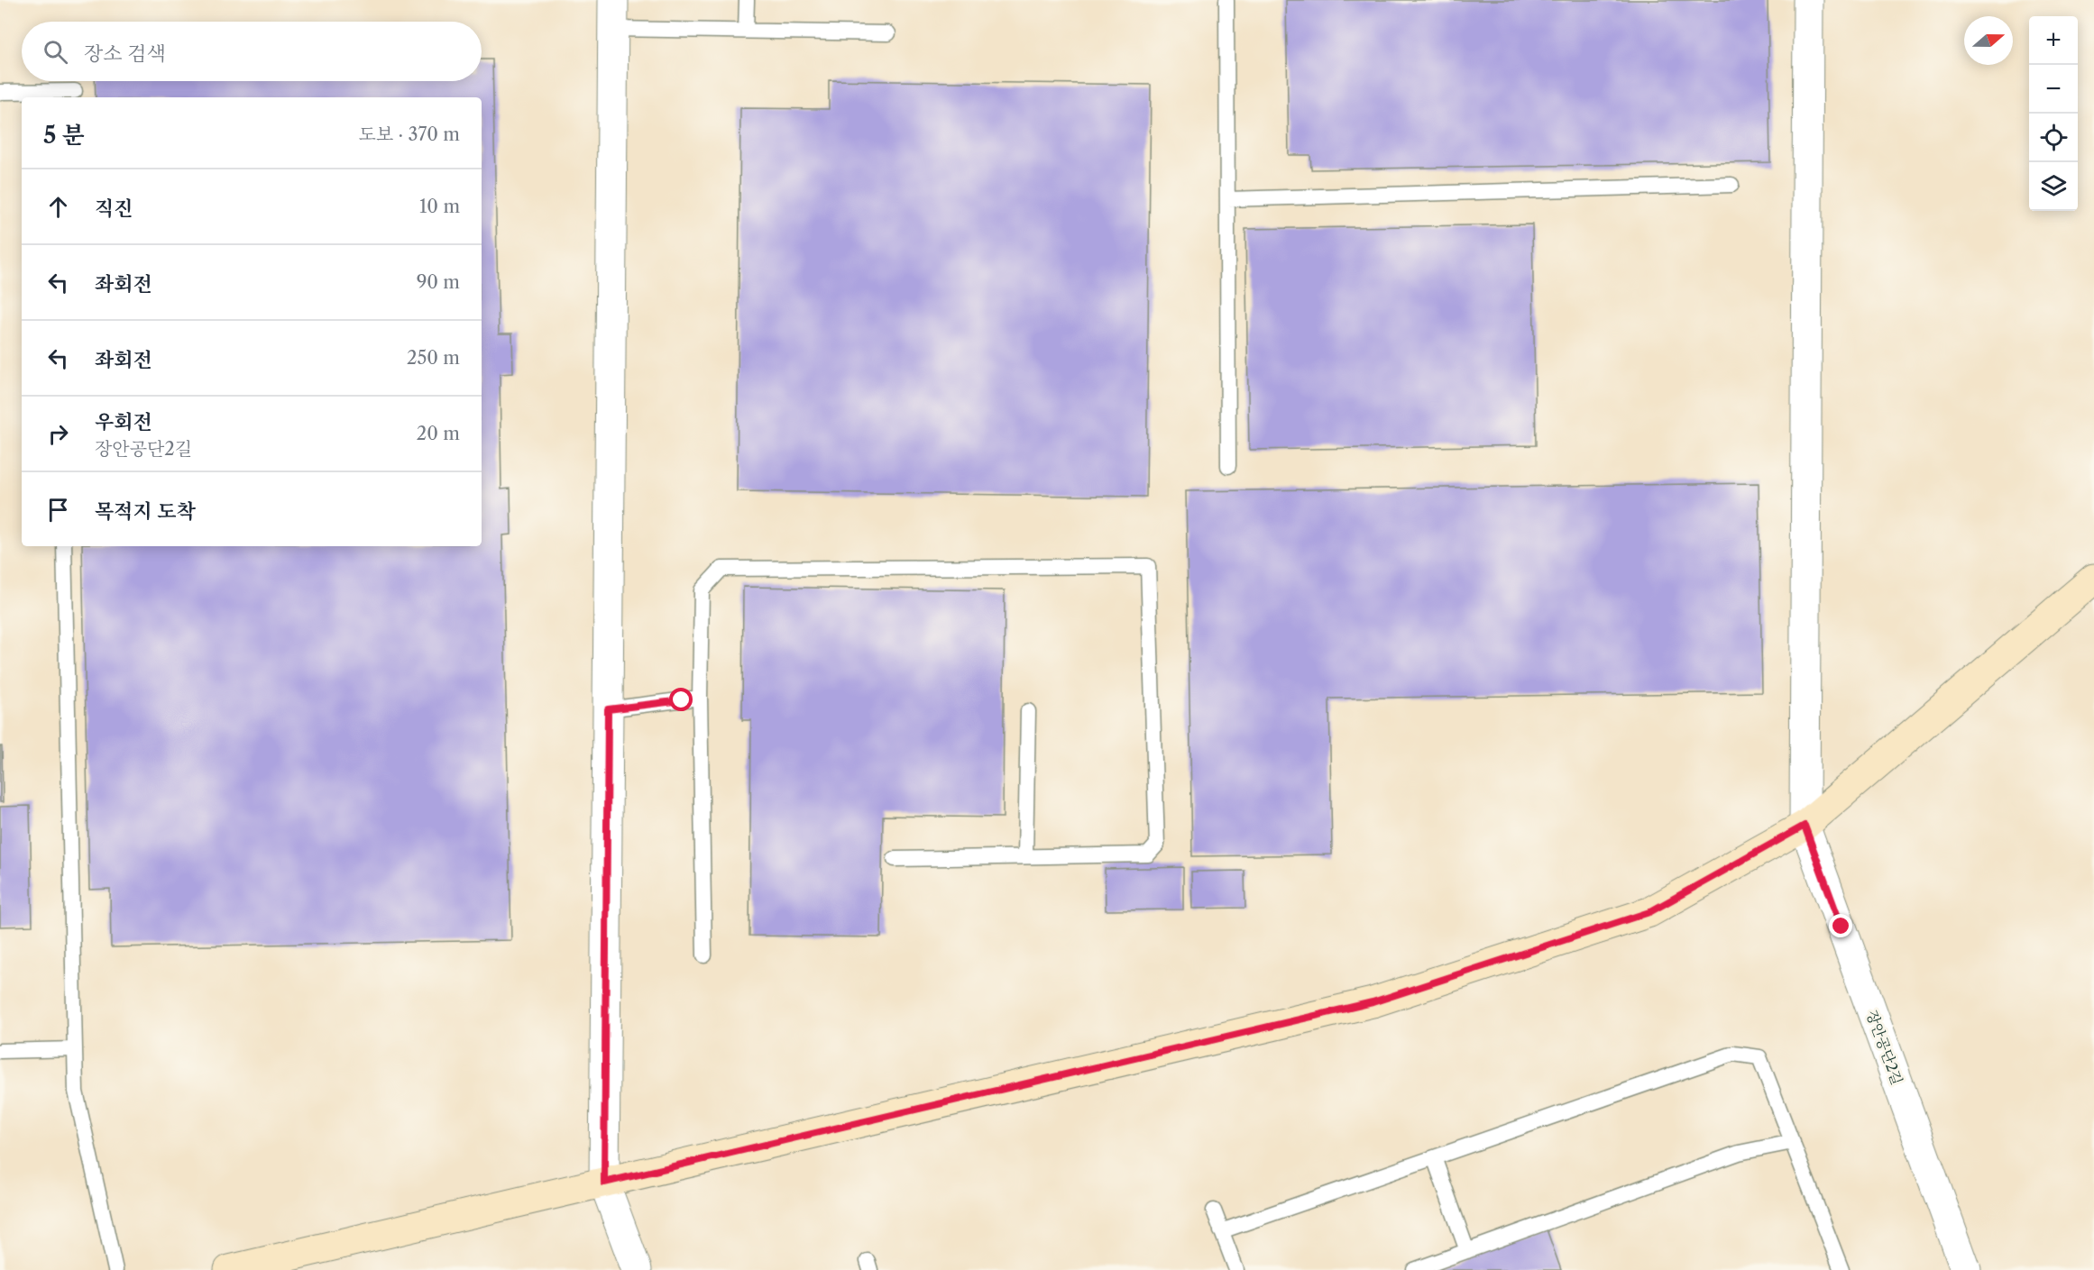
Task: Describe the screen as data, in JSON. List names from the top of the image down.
{
  "streets": {
    "street": ["장안공단2길"]
  },
  "north": "right",
  "page": {
    "map_buttons": ["+", "−"],
    "search": "장소 검색",
    "heading": ["5 분", "도보 · 370 m"],
    "list": [
      ["직진", "10 m"],
      ["좌회전", "90 m"],
      ["좌회전", "250 m"],
      ["우회전", "장안공단2길", "20 m"],
      "목적지 도착"
    ]
  }
}
